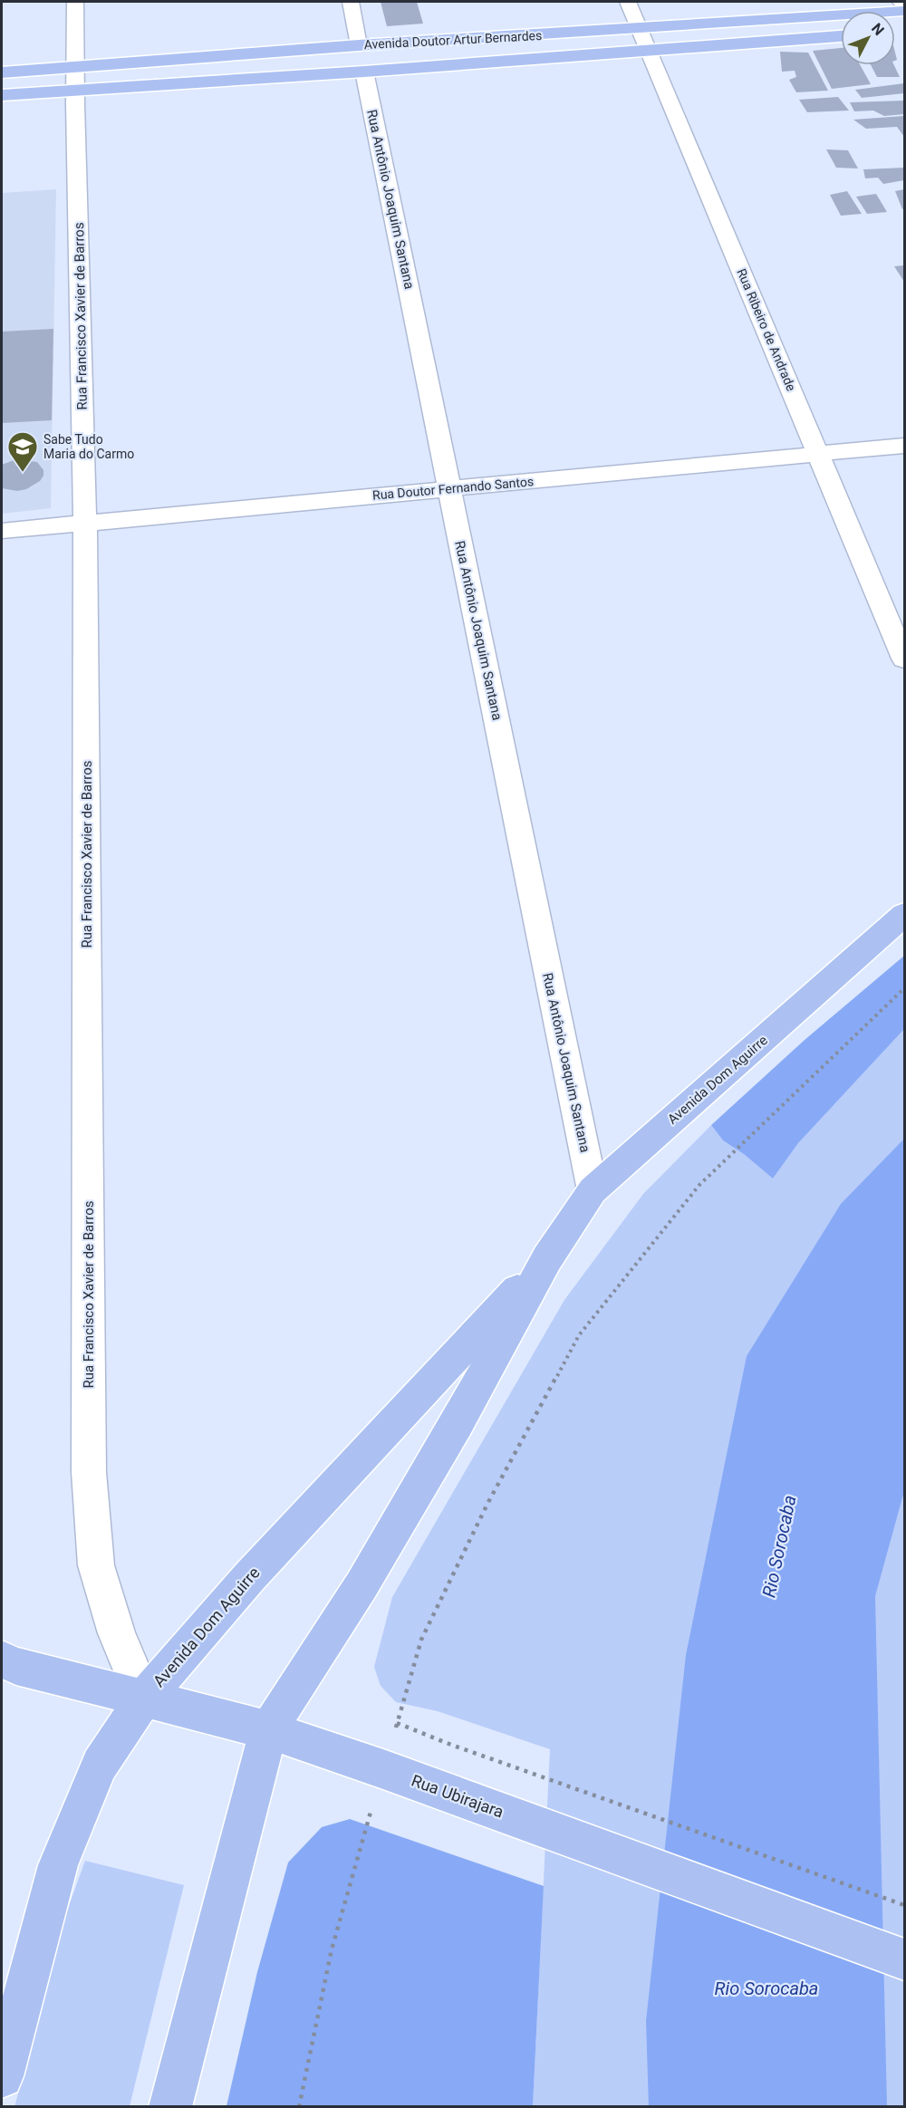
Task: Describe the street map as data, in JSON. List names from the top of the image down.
{
  "streets": {
    "main road": ["Avenida Doutor Artur Bernardes", "Avenida Dom Aguirre", "Rua Ubirajara"],
    "street": [
      "Rua Antônio Joaquim Santana",
      "Rua Francisco Xavier de Barros",
      "Rua Ribeiro de Andrade",
      "Rua Doutor Fernando Santos"
    ]
  },
  "crossings": [
    ["Avenida Doutor Artur Bernardes", "Rua Antônio Joaquim Santana"],
    ["Avenida Doutor Artur Bernardes", "Rua Francisco Xavier de Barros"],
    ["Avenida Doutor Artur Bernardes", "Rua Ribeiro de Andrade"],
    ["Rua Antônio Joaquim Santana", "Rua Doutor Fernando Santos"],
    ["Rua Antônio Joaquim Santana", "Avenida Dom Aguirre"],
    ["Rua Francisco Xavier de Barros", "Rua Doutor Fernando Santos"],
    ["Rua Francisco Xavier de Barros", "Avenida Dom Aguirre"],
    ["Rua Francisco Xavier de Barros", "Rua Ubirajara"],
    ["Rua Ribeiro de Andrade", "Rua Doutor Fernando Santos"],
    ["Avenida Dom Aguirre", "Rua Ubirajara"]
  ],
  "water": ["Rio Sorocaba"],
  "places": {
    "school or university": ["Sabe Tudo Maria do Carmo"]
  },
  "north": "top right"
}
